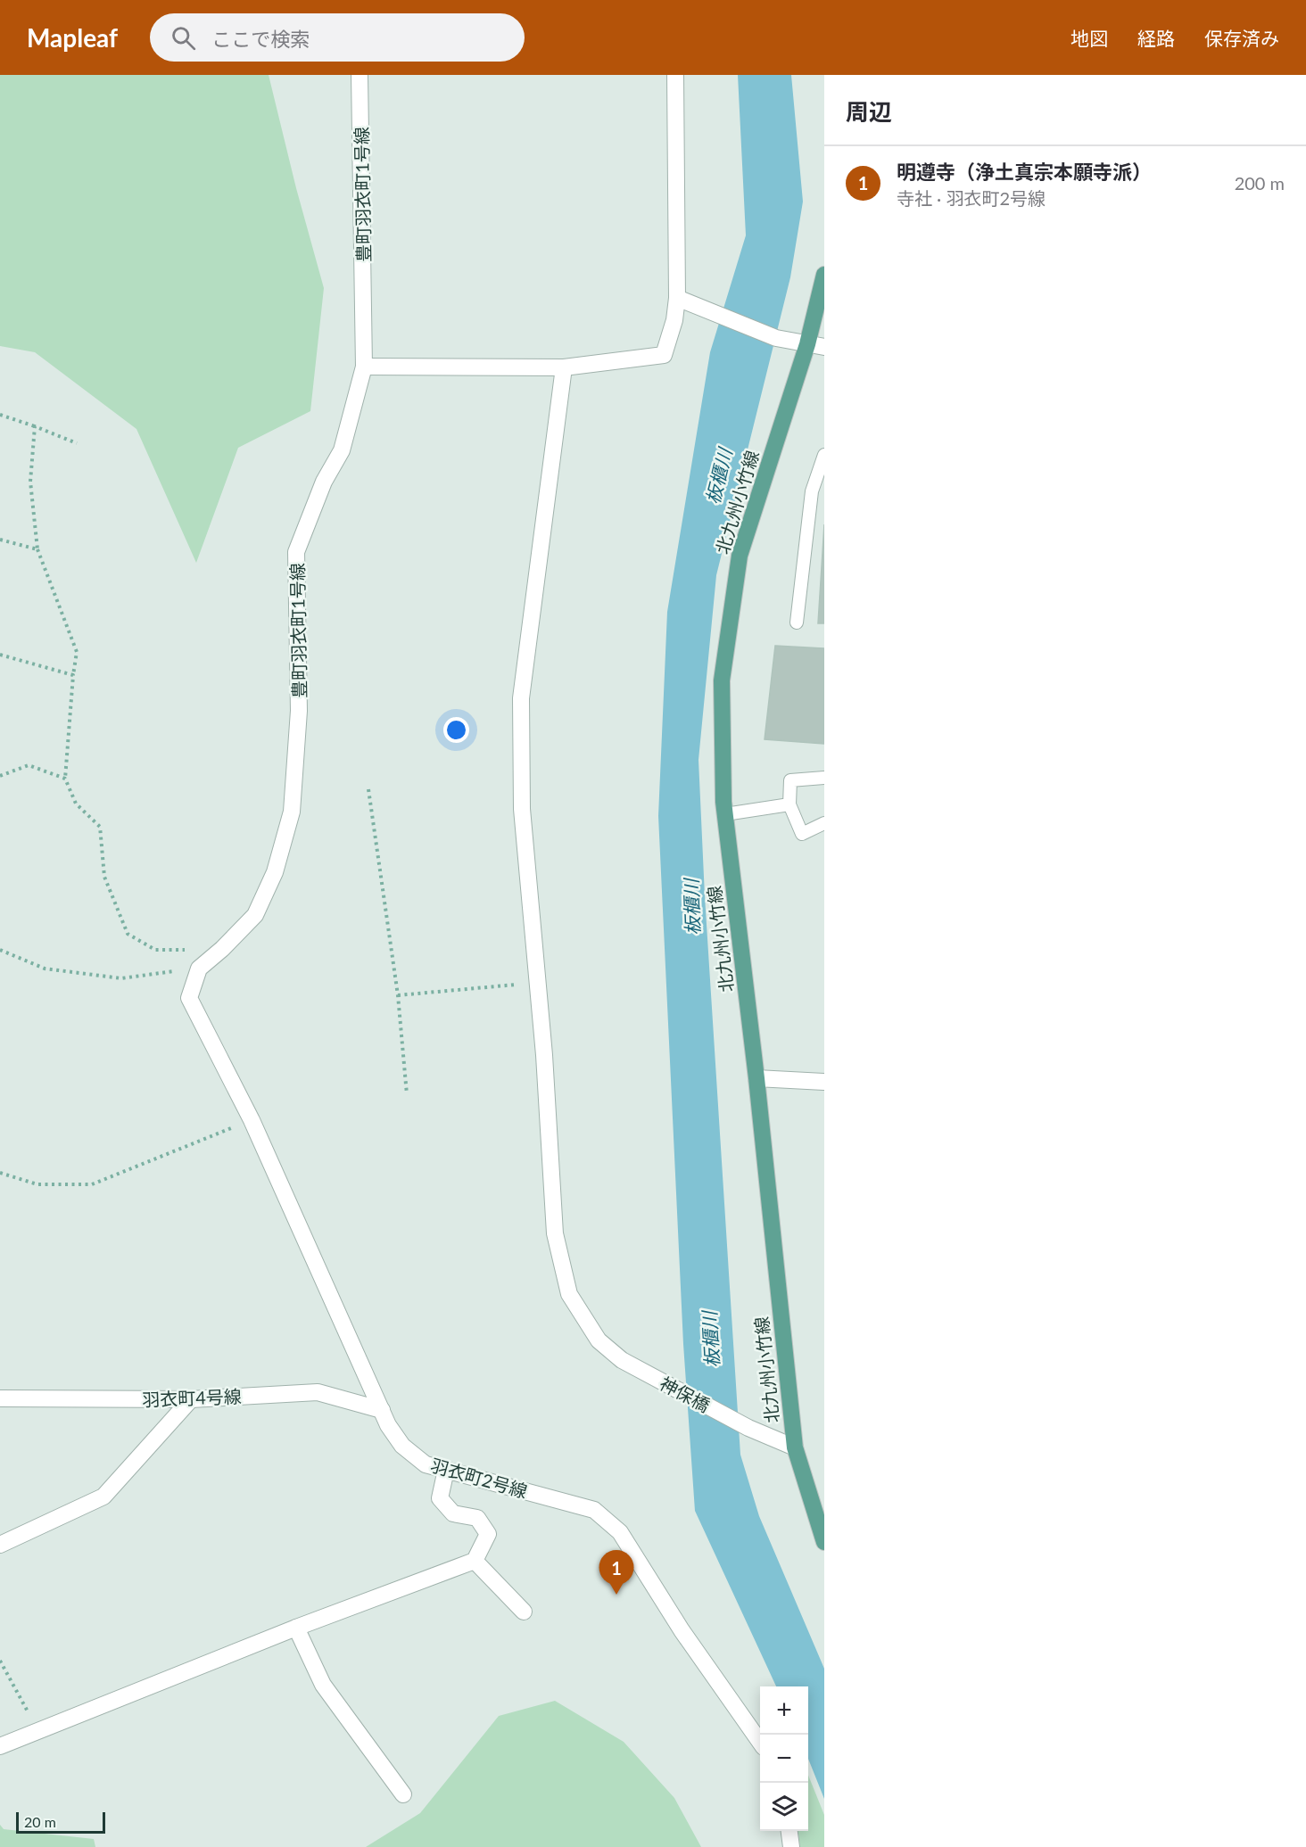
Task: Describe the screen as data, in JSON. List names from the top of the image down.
{
  "streets": {
    "main road": ["北九州小竹線"],
    "street": [
      "豊町羽衣町1号線",
      "神保橋",
      "羽衣町4号線",
      "羽衣町2号線"
    ]
  },
  "crossings": [
    ["北九州小竹線", "神保橋"],
    ["羽衣町4号線", "羽衣町2号線"]
  ],
  "water": ["板櫃川"],
  "scale_bar": "20 m",
  "page": {
    "header": "Mapleaf",
    "search": "ここで検索",
    "nav": ["地図", "経路", "保存済み"],
    "heading": "周辺",
    "list": [
      {
        "mark": "1",
        "name": "明遵寺（浄土真宗本願寺派）",
        "note": "寺社 · 羽衣町2号線",
        "value": "200 m"
      }
    ],
    "pins": "1",
    "map_buttons": ["+", "−"],
    "scale": "20 m"
  }
}
